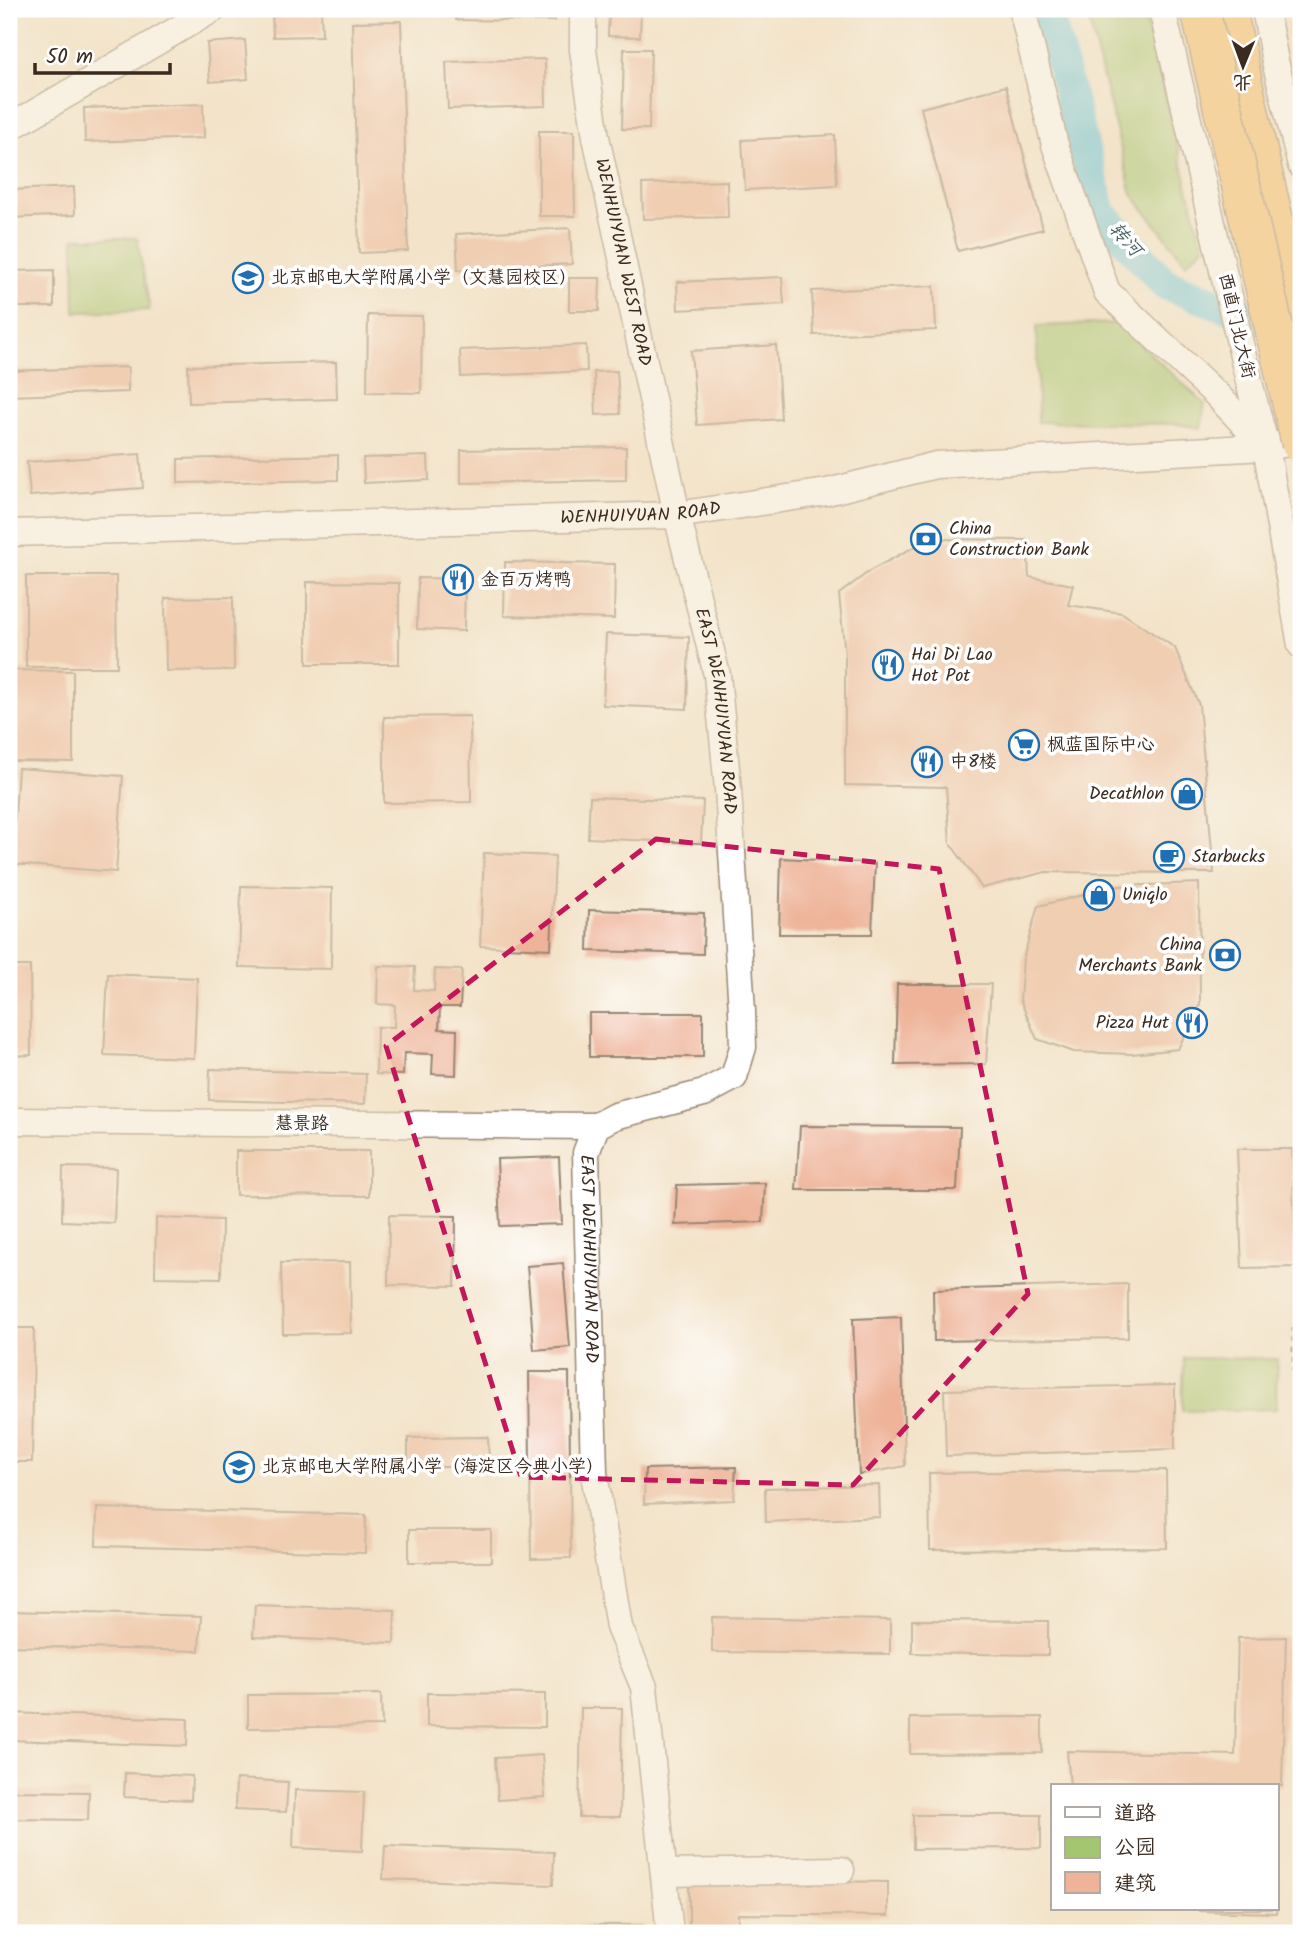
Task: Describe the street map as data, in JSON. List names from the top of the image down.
{
  "streets": {
    "street": [
      "WENHUIYUAN WEST ROAD",
      "西直门北大街",
      "WENHUIYUAN ROAD",
      "EAST WENHUIYUAN ROAD",
      "慧景路"
    ]
  },
  "crossings": [
    ["WENHUIYUAN WEST ROAD", "WENHUIYUAN ROAD"],
    ["WENHUIYUAN WEST ROAD", "EAST WENHUIYUAN ROAD"],
    ["西直门北大街", "WENHUIYUAN ROAD"],
    ["WENHUIYUAN ROAD", "EAST WENHUIYUAN ROAD"],
    ["EAST WENHUIYUAN ROAD", "慧景路"]
  ],
  "water": ["转河"],
  "places": {
    "school or university": ["北京邮电大学附属小学（文慧园校区）", "北京邮电大学附属小学（海淀区今典小学）"],
    "bank": ["China Construction Bank", "China Merchants Bank"],
    "restaurant": [
      "金百万烤鸭",
      "Hai Di Lao Hot Pot",
      "中8楼",
      "Pizza Hut"
    ],
    "supermarket": ["枫蓝国际中心"],
    "shop": ["Decathlon", "Uniqlo"],
    "cafe": ["Starbucks"]
  },
  "legend": ["道路", "公园", "建筑"],
  "scale_bar": "50 m",
  "north": "bottom"
}
